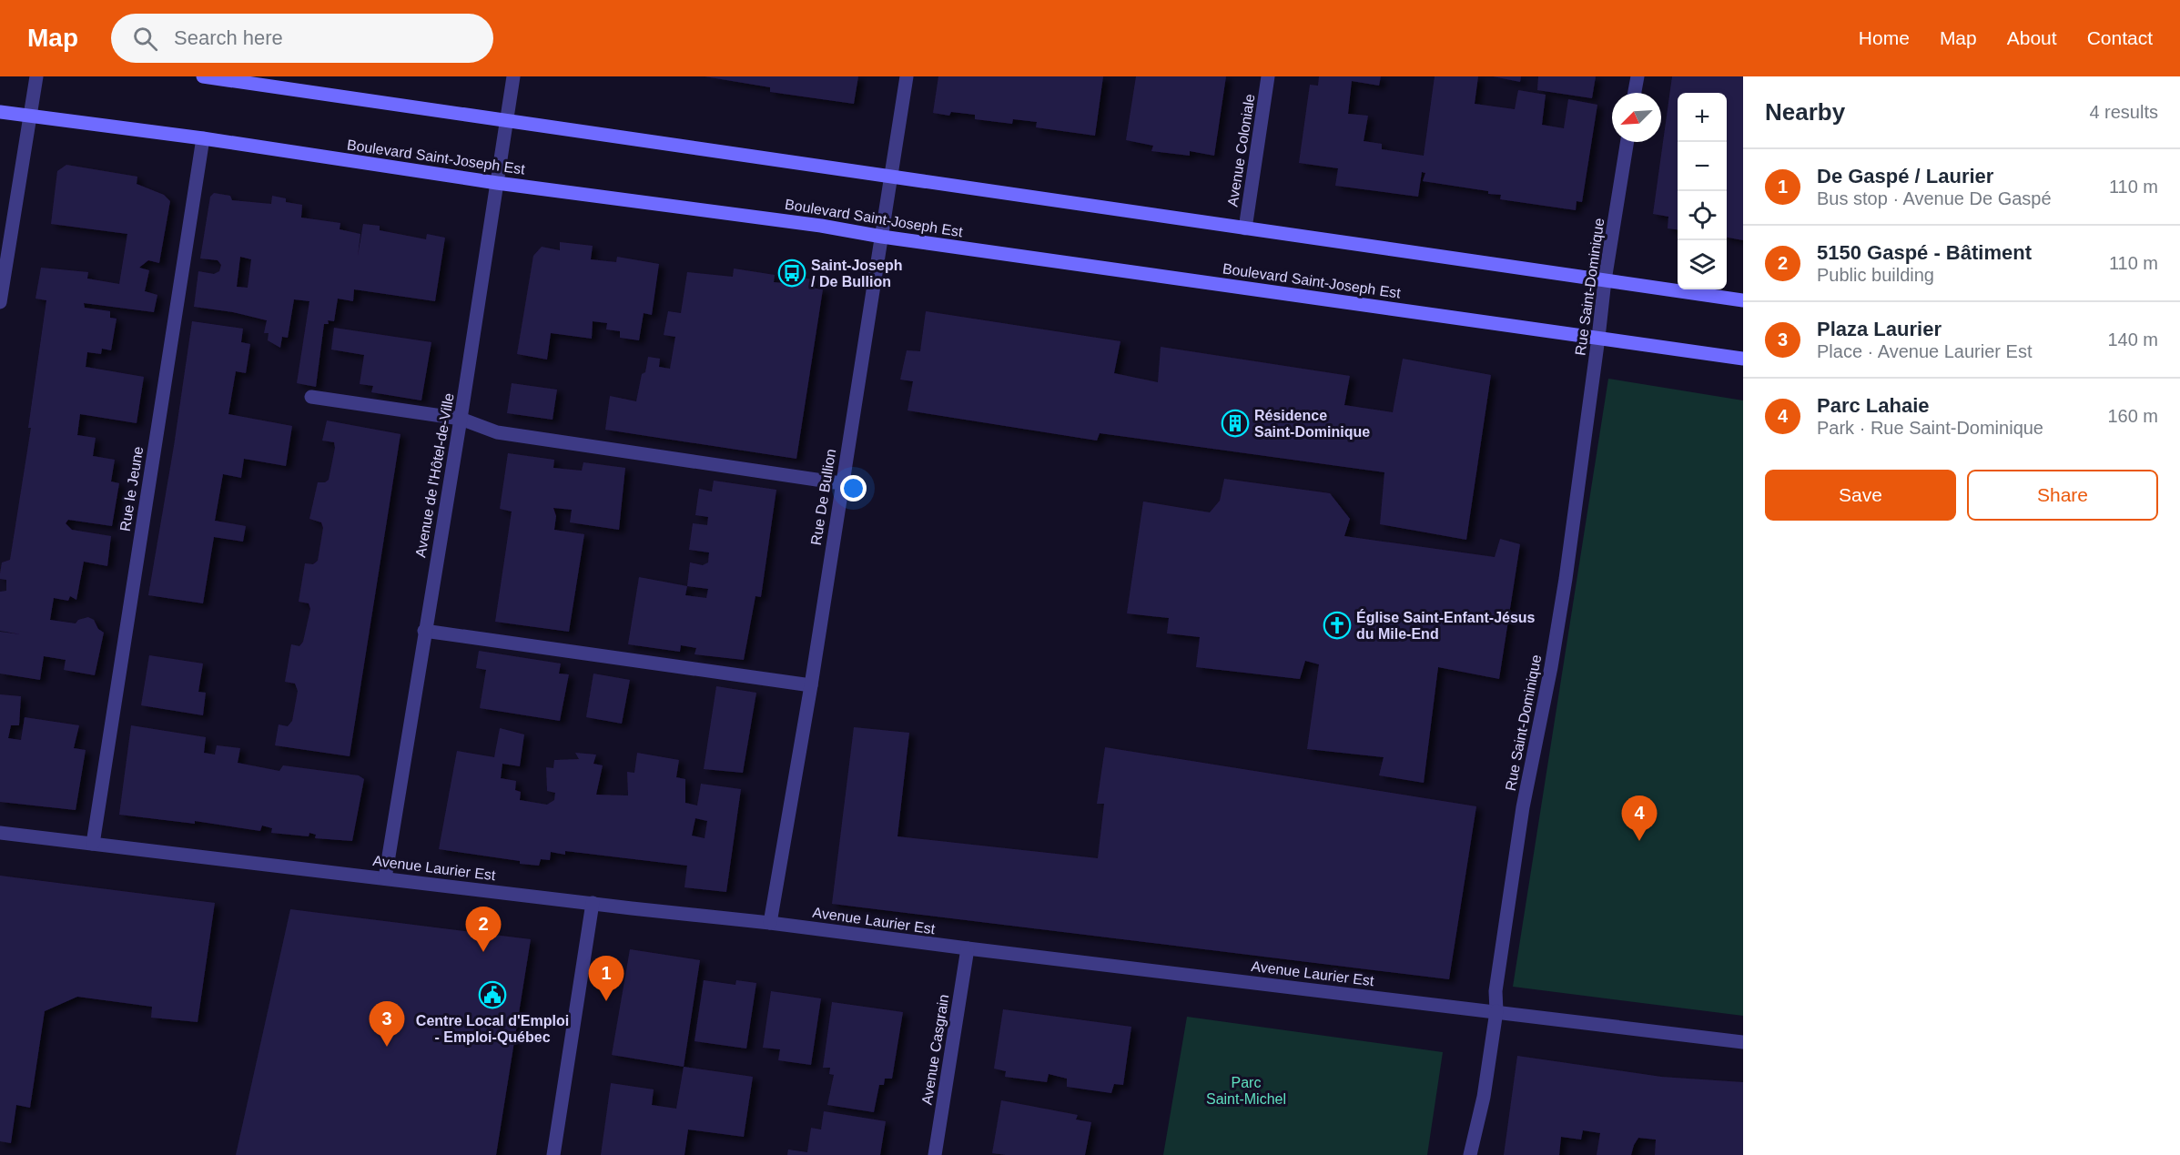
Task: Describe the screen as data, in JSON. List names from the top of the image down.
{
  "streets": {
    "main road": ["Boulevard Saint-Joseph Est"],
    "street": [
      "Avenue Coloniale",
      "Rue Saint-Dominique",
      "Avenue de l'Hôtel-de-Ville",
      "Rue le Jeune",
      "Rue De Bullion",
      "Avenue Laurier Est",
      "Avenue Casgrain"
    ]
  },
  "crossings": [
    ["Boulevard Saint-Joseph Est", "Rue Saint-Dominique"],
    ["Boulevard Saint-Joseph Est", "Avenue de l'Hôtel-de-Ville"],
    ["Boulevard Saint-Joseph Est", "Rue le Jeune"],
    ["Boulevard Saint-Joseph Est", "Rue De Bullion"],
    ["Rue Saint-Dominique", "Avenue Laurier Est"],
    ["Avenue de l'Hôtel-de-Ville", "Avenue Laurier Est"],
    ["Rue le Jeune", "Avenue Laurier Est"],
    ["Rue De Bullion", "Avenue Laurier Est"],
    ["Avenue Laurier Est", "Avenue Casgrain"]
  ],
  "parks": ["Parc Saint-Michel"],
  "places": {
    "bus stop": ["Saint-Joseph / De Bullion"],
    "building": ["Résidence Saint-Dominique"],
    "church": ["Église Saint-Enfant-Jésus du Mile-End"],
    "public building": ["Centre Local d'Emploi - Emploi-Québec"]
  },
  "north": "bottom left",
  "page": {
    "header": "Map",
    "search": "Search here",
    "nav": [
      "Home",
      "Map",
      "About",
      "Contact"
    ],
    "heading": ["Nearby", "4 results"],
    "map_buttons": ["+", "−"],
    "list": [
      {
        "mark": "1",
        "name": "De Gaspé / Laurier",
        "note": "Bus stop · Avenue De Gaspé",
        "value": "110 m"
      },
      {
        "mark": "2",
        "name": "5150 Gaspé - Bâtiment",
        "note": "Public building",
        "value": "110 m"
      },
      {
        "mark": "3",
        "name": "Plaza Laurier",
        "note": "Place · Avenue Laurier Est",
        "value": "140 m"
      },
      {
        "mark": "4",
        "name": "Parc Lahaie",
        "note": "Park · Rue Saint-Dominique",
        "value": "160 m"
      }
    ],
    "buttons": ["Save", "Share"],
    "pins": [
      "4",
      "2",
      "1",
      "3"
    ]
  }
}
